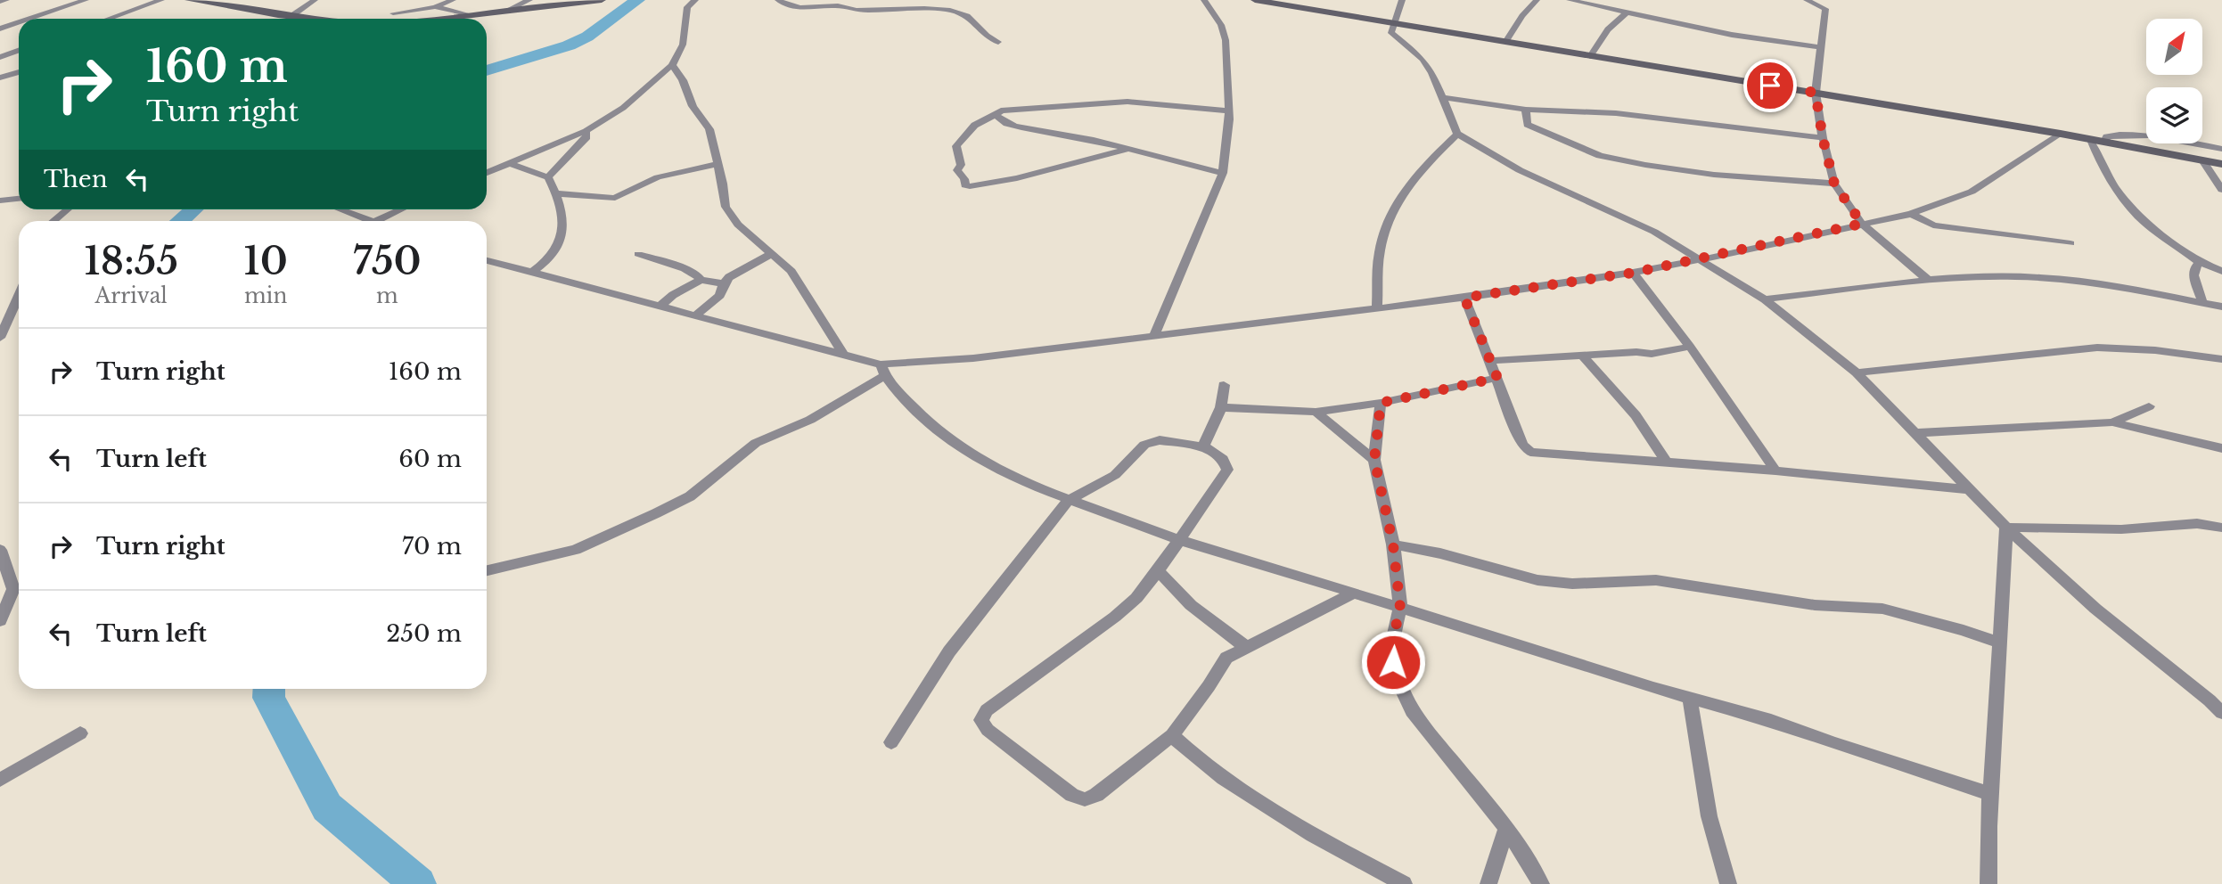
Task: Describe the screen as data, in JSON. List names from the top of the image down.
{
  "north": "top right",
  "page": {
    "turn": ["160 m", "Turn right"],
    "then": "Then",
    "eta": [
      "18:55",
      "Arrival",
      "10",
      "min",
      "750",
      "m"
    ],
    "list": [
      {
        "name": "Turn right",
        "value": "160 m"
      },
      {
        "name": "Turn left",
        "value": "60 m"
      },
      {
        "name": "Turn right",
        "value": "70 m"
      },
      {
        "name": "Turn left",
        "value": "250 m"
      }
    ]
  }
}
